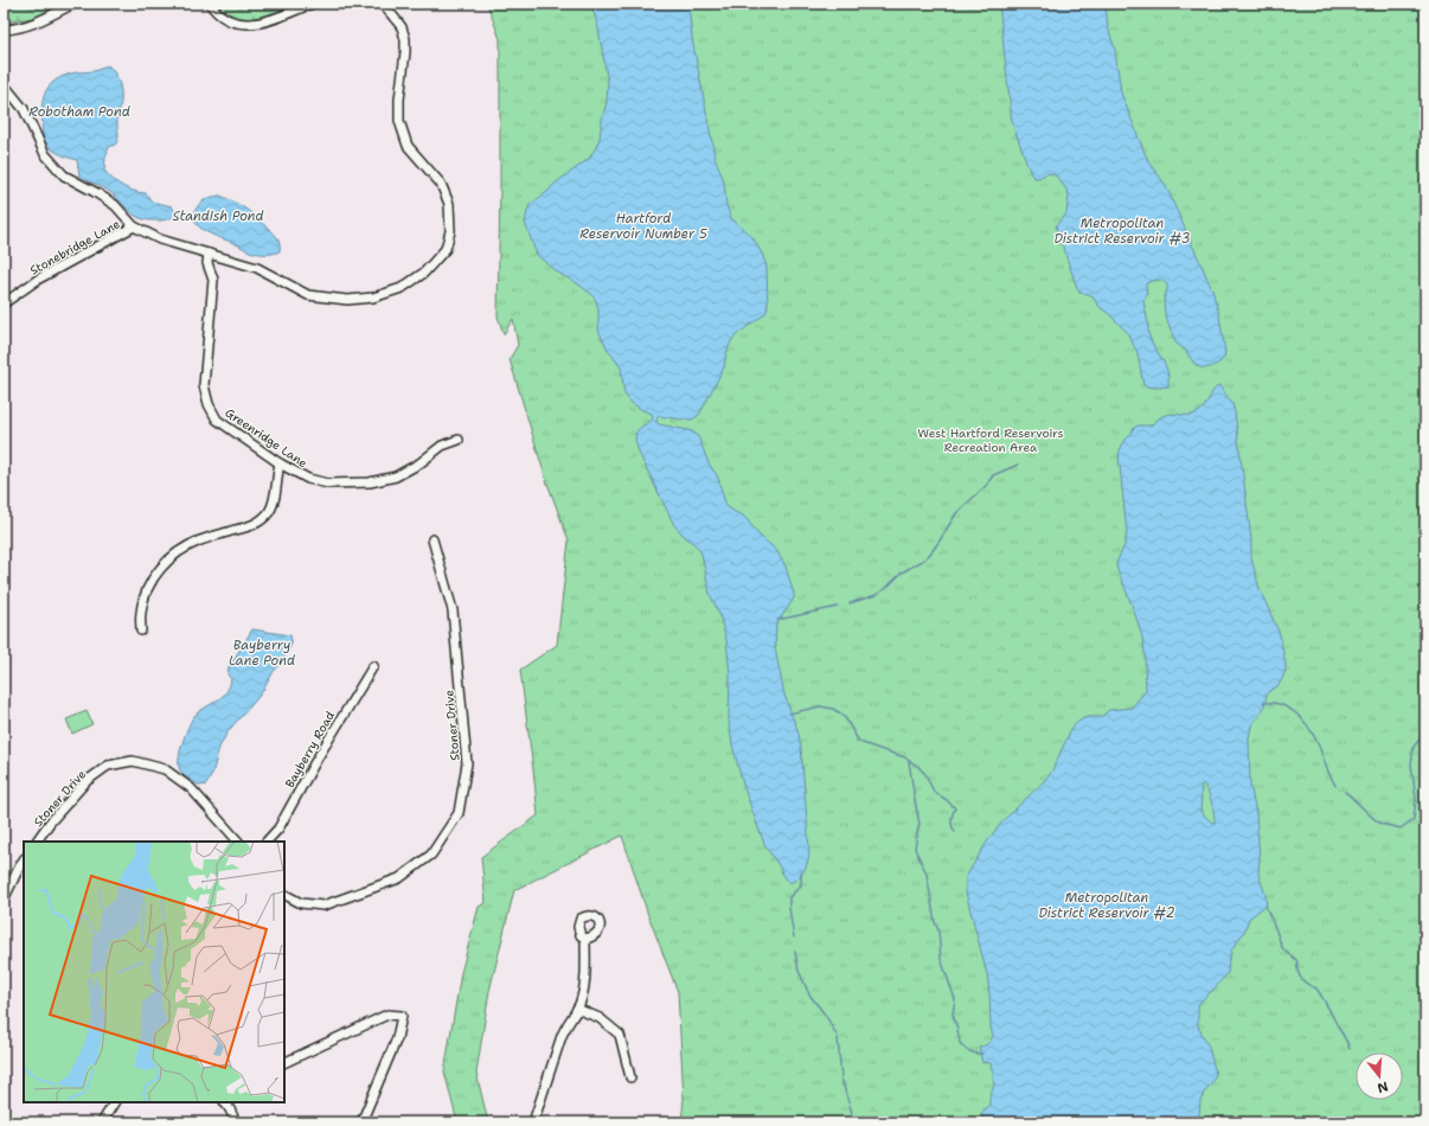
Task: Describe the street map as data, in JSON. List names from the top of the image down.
{
  "streets": {
    "street": [
      "Stonebridge Lane",
      "Greenridge Lane",
      "Stoner Drive",
      "Bayberry Road"
    ]
  },
  "water": [
    "Robotham Pond",
    "Standish Pond",
    "Hartford Reservoir Number 5",
    "Metropolitan District Reservoir #3",
    "Bayberry Lane Pond",
    "Metropolitan District Reservoir #2"
  ],
  "parks": ["West Hartford Reservoirs Recreation Area"],
  "north": "bottom"
}
